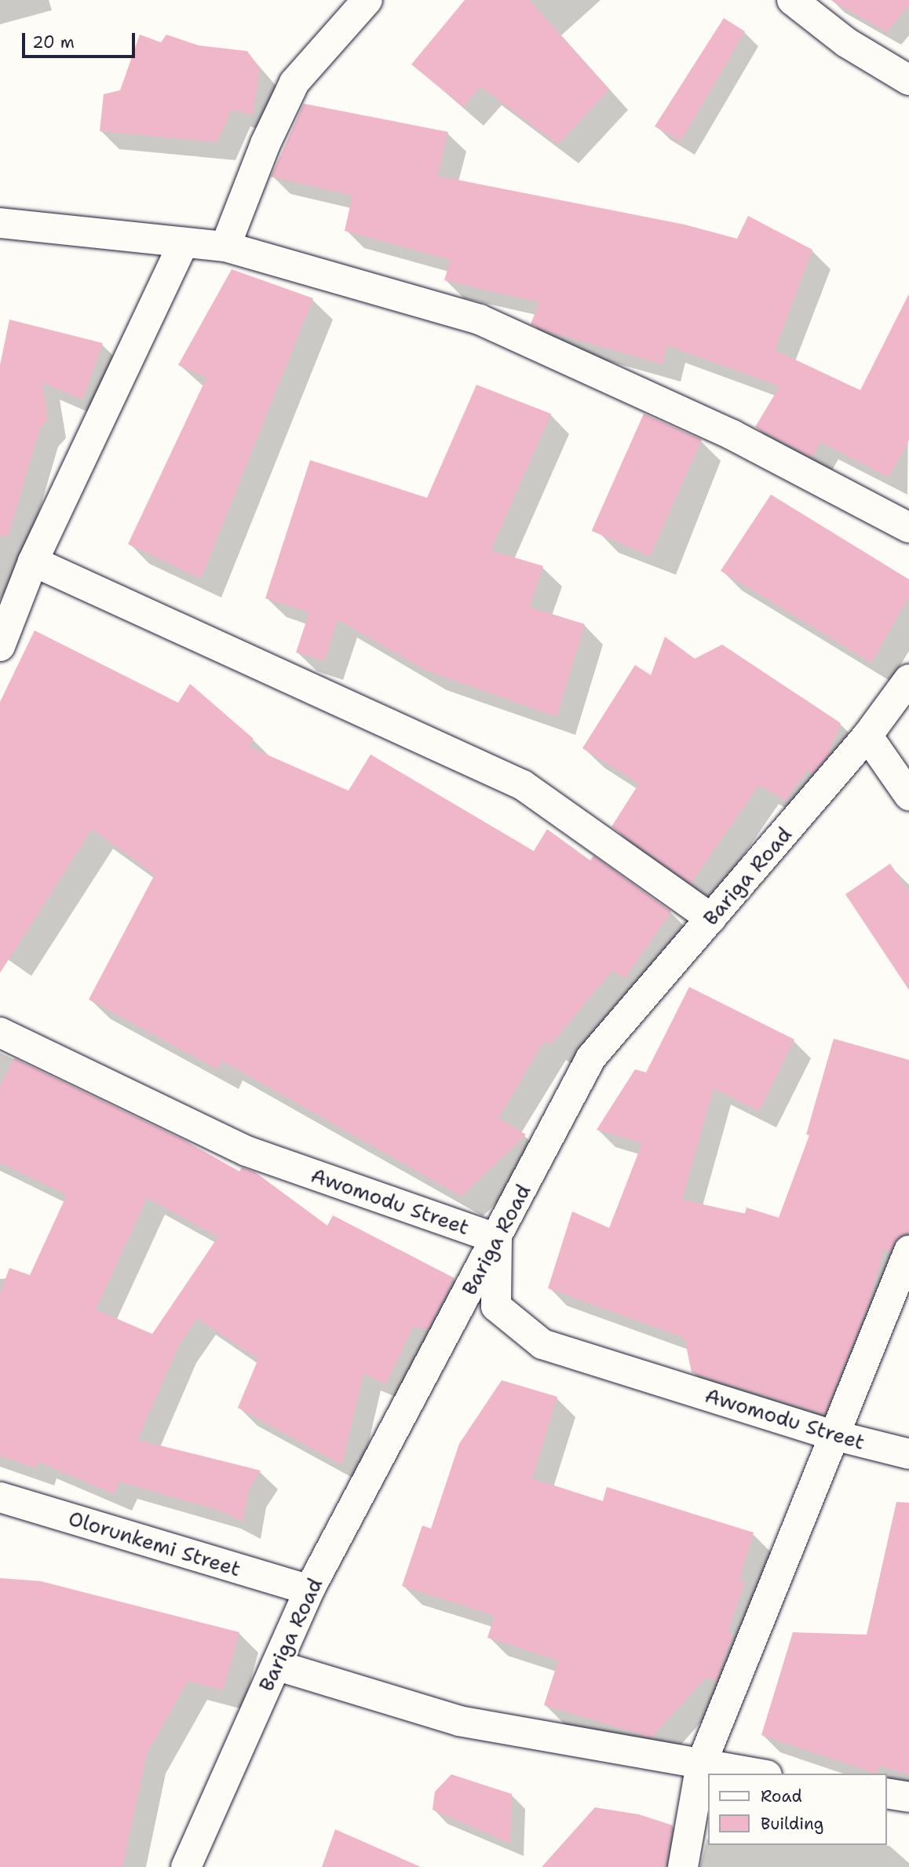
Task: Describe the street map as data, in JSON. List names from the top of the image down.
{
  "streets": {
    "street": ["Bariga Road", "Awomodu Street", "Olorunkemi Street"]
  },
  "crossings": [
    ["Bariga Road", "Awomodu Street"],
    ["Bariga Road", "Olorunkemi Street"]
  ],
  "legend": ["Road", "Building"],
  "scale_bar": "20 m"
}
